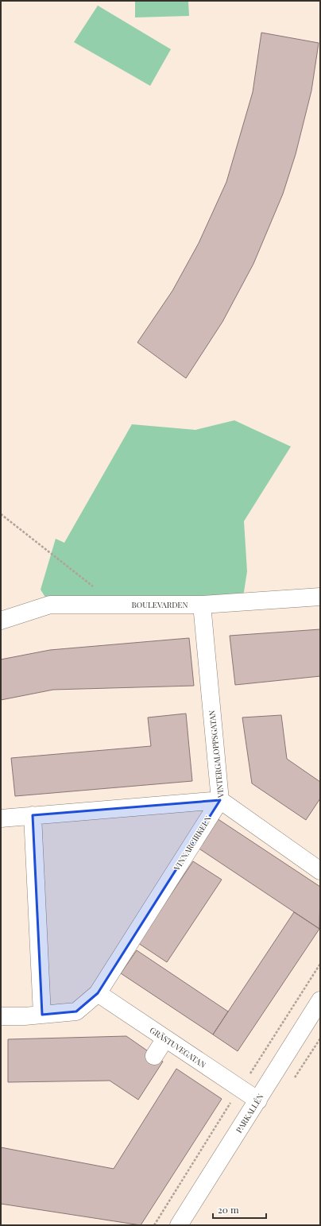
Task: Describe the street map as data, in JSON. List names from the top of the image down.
{
  "streets": {
    "street": [
      "BOULEVARDEN",
      "VINTERGALOPPSGATAN",
      "VINNARCIRKELN",
      "GRÄSTUVEGATAN",
      "PARKALLÉN"
    ]
  },
  "crossings": [
    ["BOULEVARDEN", "VINTERGALOPPSGATAN"],
    ["VINTERGALOPPSGATAN", "VINNARCIRKELN"],
    ["VINNARCIRKELN", "GRÄSTUVEGATAN"],
    ["GRÄSTUVEGATAN", "PARKALLÉN"]
  ],
  "scale_bar": "20 m"
}
